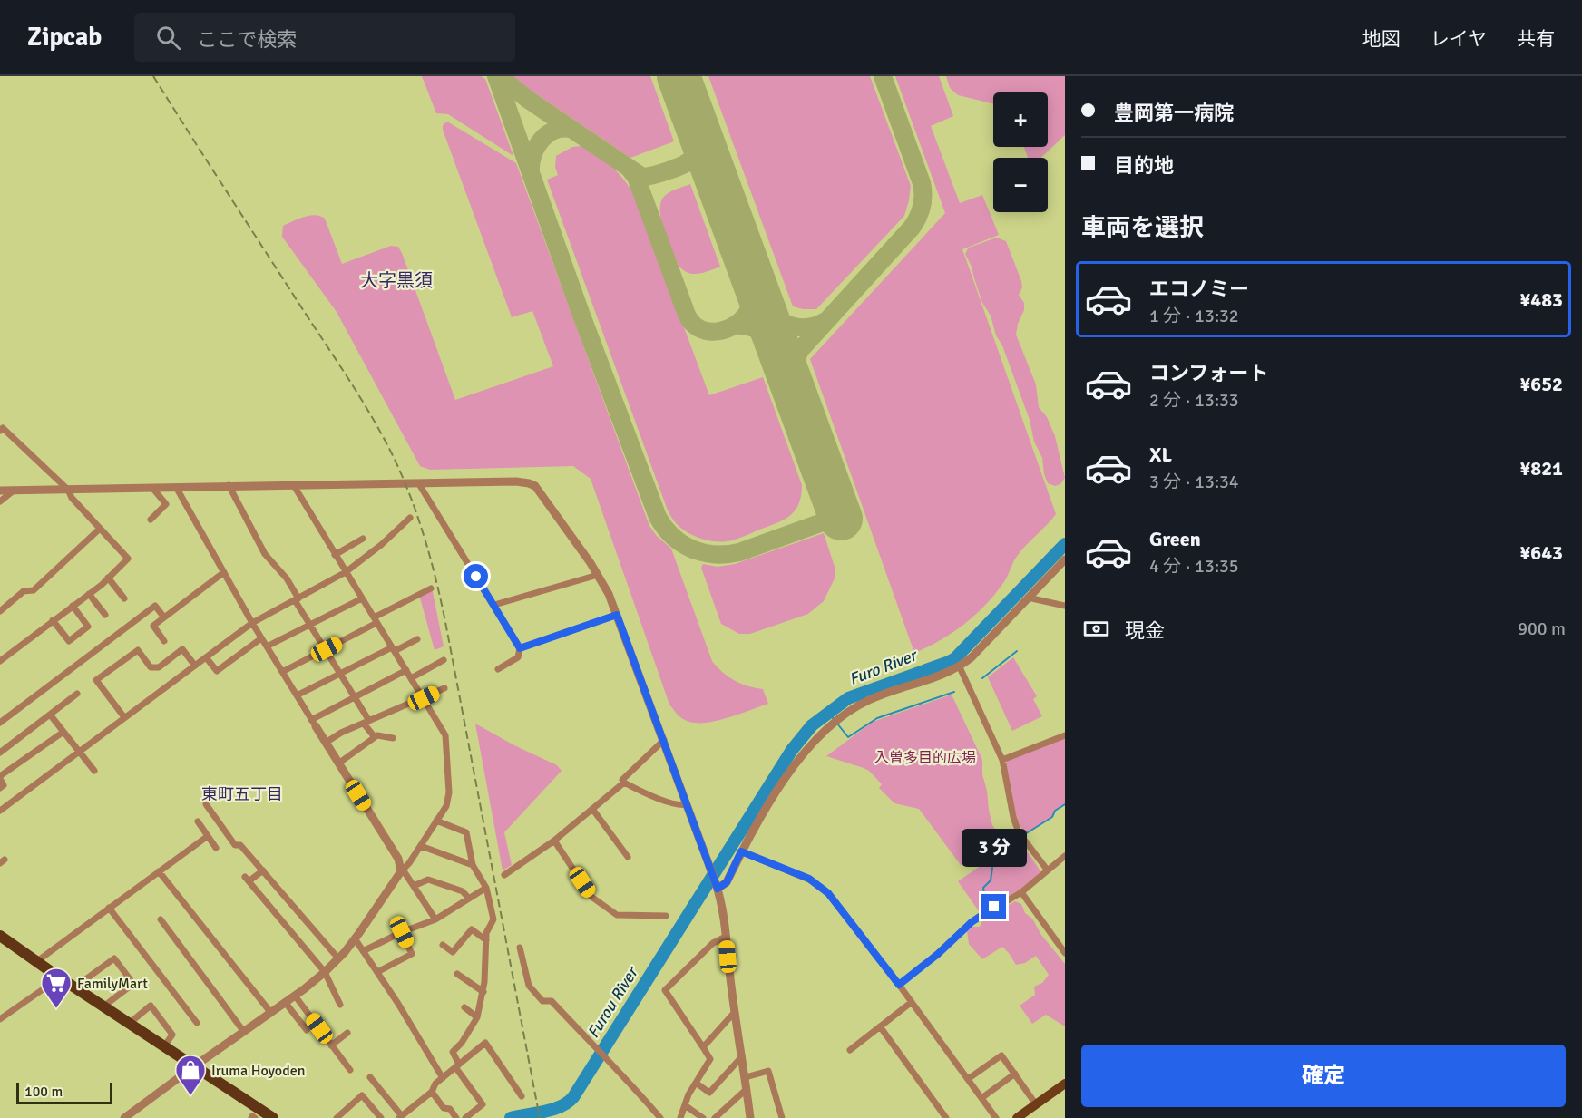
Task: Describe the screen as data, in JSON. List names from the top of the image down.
{
  "districts": ["大字黒須", "東町五丁目"],
  "water": ["Furo River", "Furou River"],
  "parks": ["入曽多目的広場"],
  "places": {
    "supermarket": ["FamilyMart"],
    "shop": ["Iruma Hoyoden"]
  },
  "scale_bar": "100 m",
  "page": {
    "header": "Zipcab",
    "search": "ここで検索",
    "nav": ["地図", "レイヤ", "共有"],
    "banner": ["豊岡第一病院", "目的地"],
    "map_buttons": ["+", "−"],
    "heading": "車両を選択",
    "list": [
      {
        "name": "エコノミー",
        "note": "1 分 · 13:32",
        "value": "¥483"
      },
      {
        "name": "コンフォート",
        "note": "2 分 · 13:33",
        "value": "¥652"
      },
      {
        "name": "XL",
        "note": "3 分 · 13:34",
        "value": "¥821"
      },
      {
        "name": "Green",
        "note": "4 分 · 13:35",
        "value": "¥643"
      }
    ],
    "pay": ["現金", "900 m"],
    "bubble": "3 分",
    "buttons": "確定",
    "scale": "100 m"
  }
}
